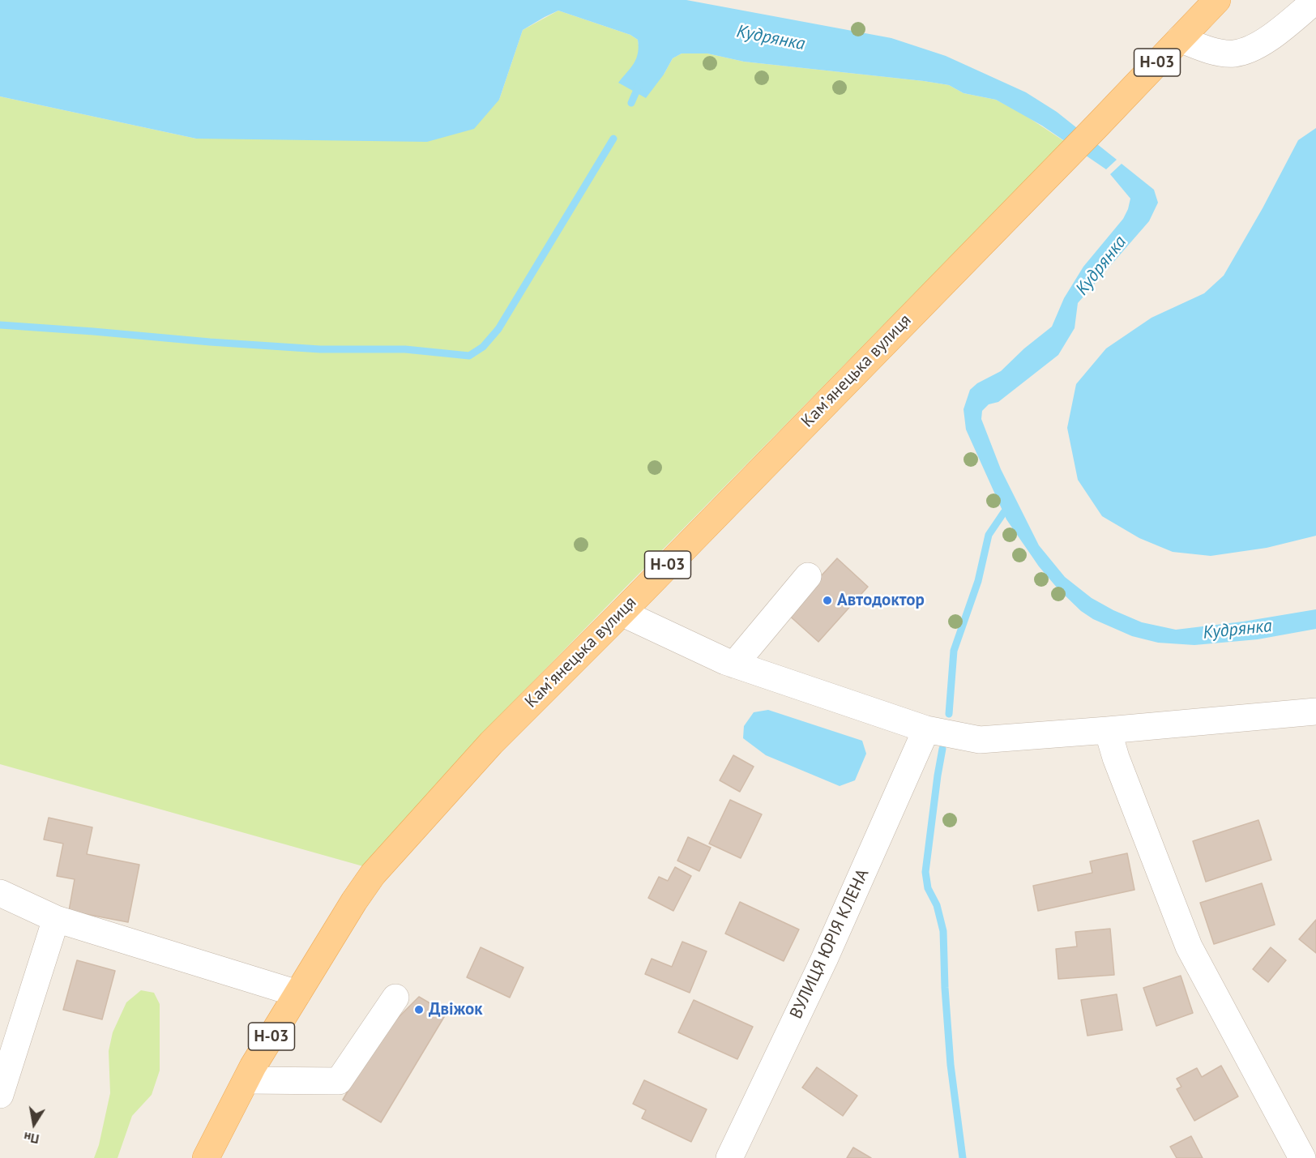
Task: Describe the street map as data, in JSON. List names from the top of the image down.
{
  "streets": {
    "main road": ["Н-03", "Камʼянецька вулиця"],
    "street": ["ВУЛИЦЯ ЮРІЯ КЛЕНА"]
  },
  "crossings": [
    ["Н-03", "Камʼянецька вулиця"]
  ],
  "water": ["Кудрянка"],
  "places": ["Автодоктор", "Двіжок"],
  "north": "bottom"
}
